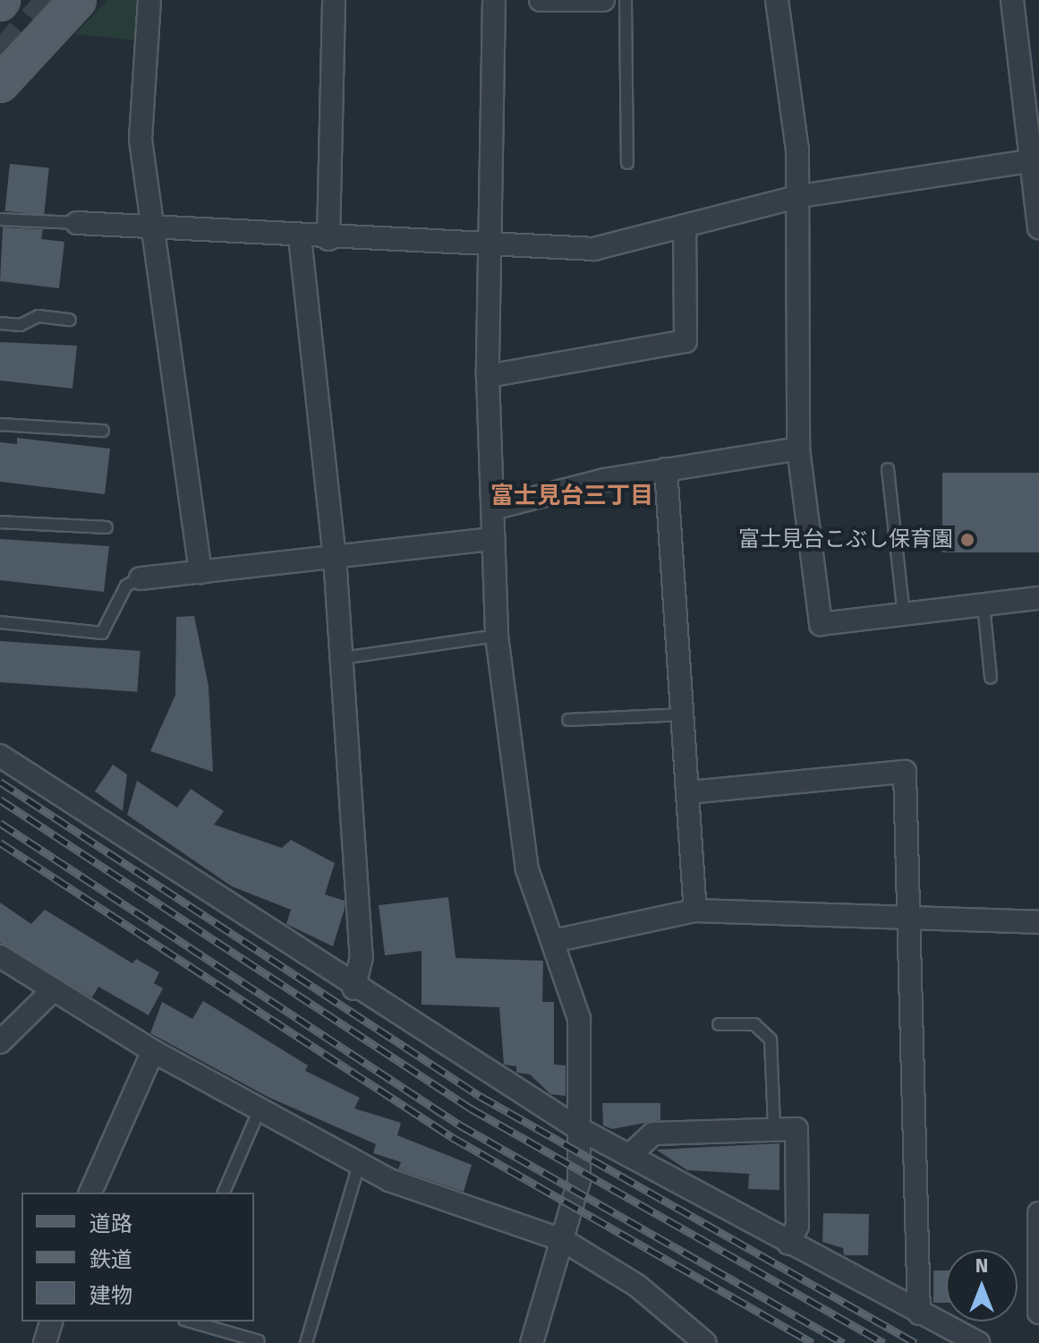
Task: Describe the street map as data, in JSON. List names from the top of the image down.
{
  "districts": ["富士見台三丁目"],
  "places": ["富士見台こぶし保育園"],
  "legend": ["道路", "鉄道", "建物"],
  "north": "top"
}
